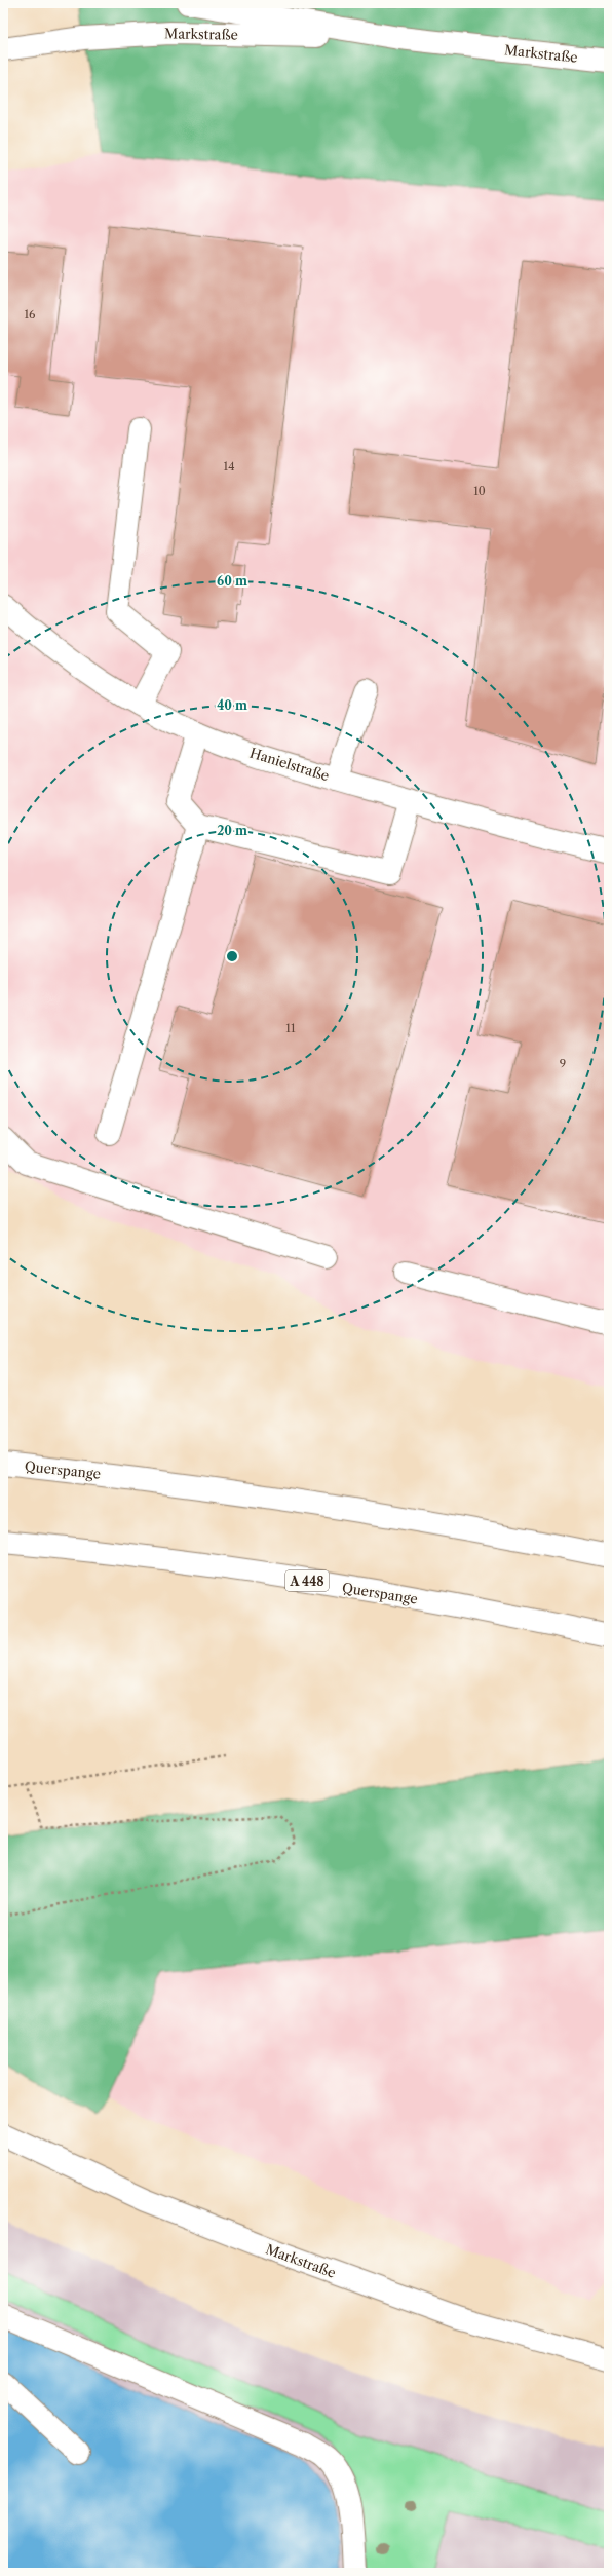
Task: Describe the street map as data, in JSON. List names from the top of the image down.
{
  "streets": {
    "main road": [
      "Markstraße",
      "Hanielstraße",
      "Querspange",
      "A 448"
    ]
  },
  "house_numbers": [
    "16",
    "14",
    "10",
    "11",
    "9"
  ],
  "rings": ["60 m", "40 m", "20 m"]
}
